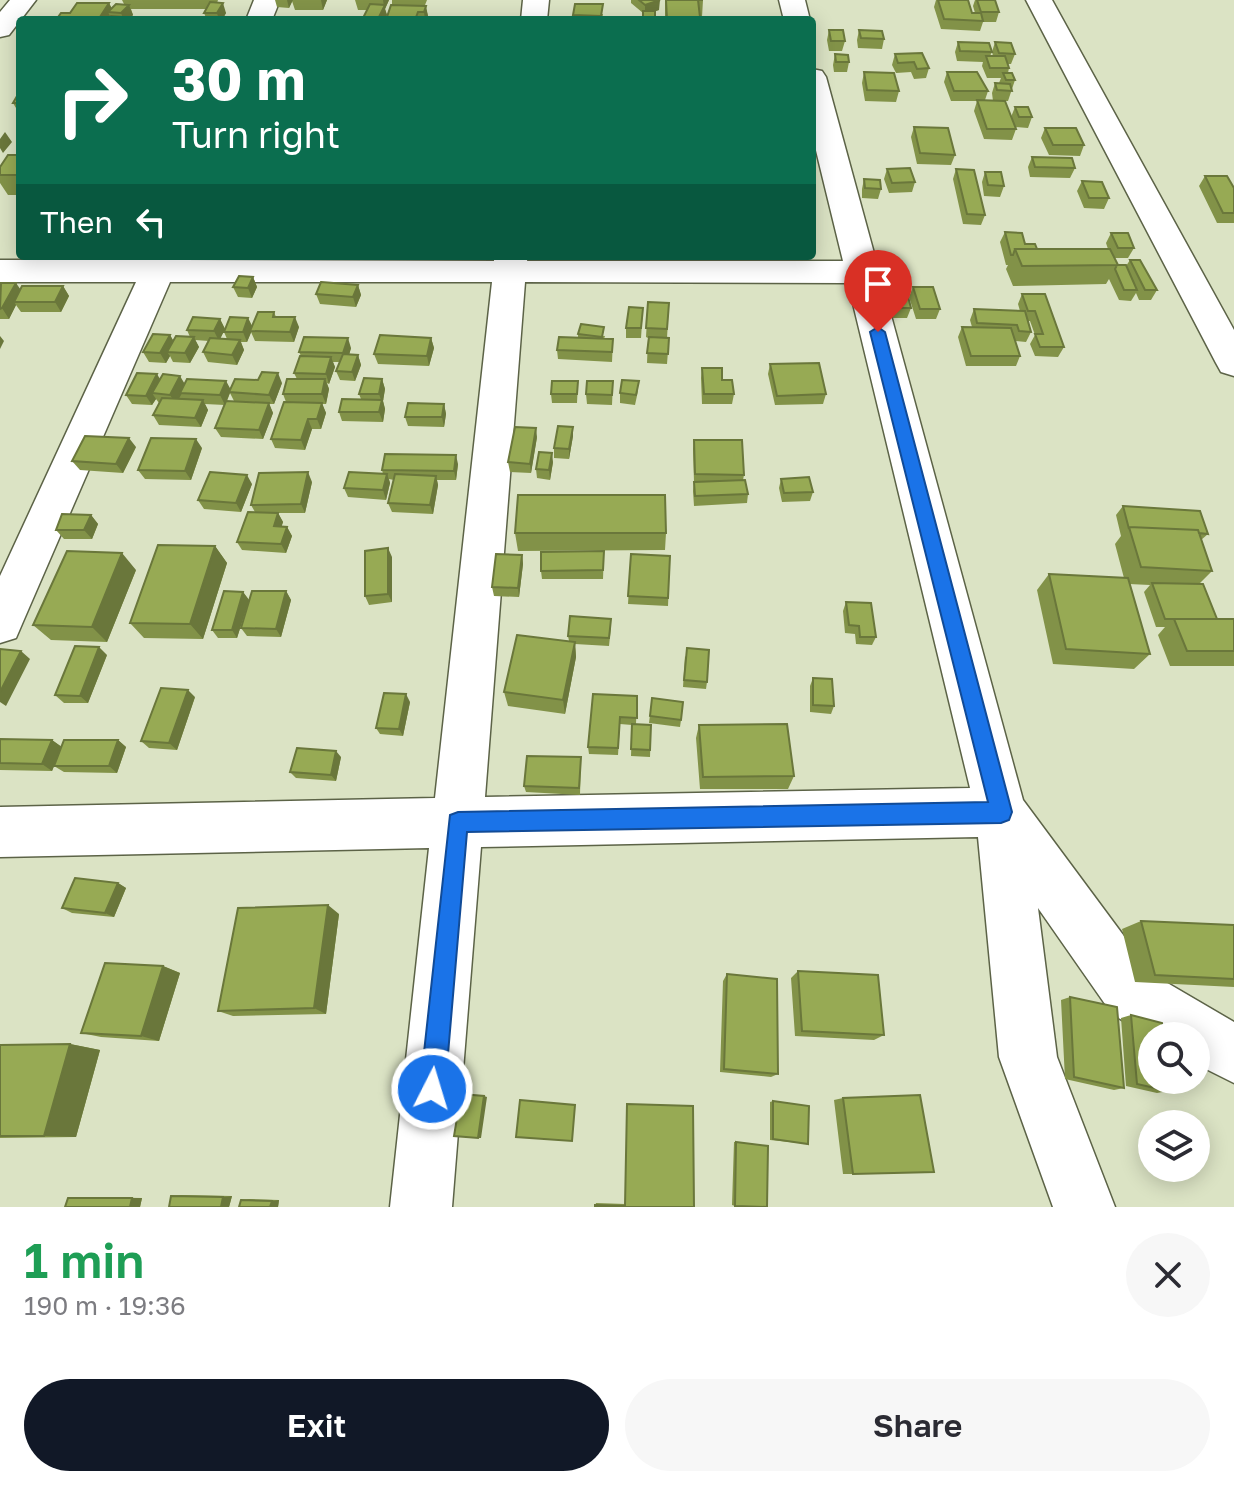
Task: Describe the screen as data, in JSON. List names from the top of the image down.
{
  "page": {
    "turn": ["30 m", "Turn right"],
    "then": "Then",
    "heading": ["1 min", "190 m · 19:36"],
    "buttons": ["Exit", "Share"]
  }
}
